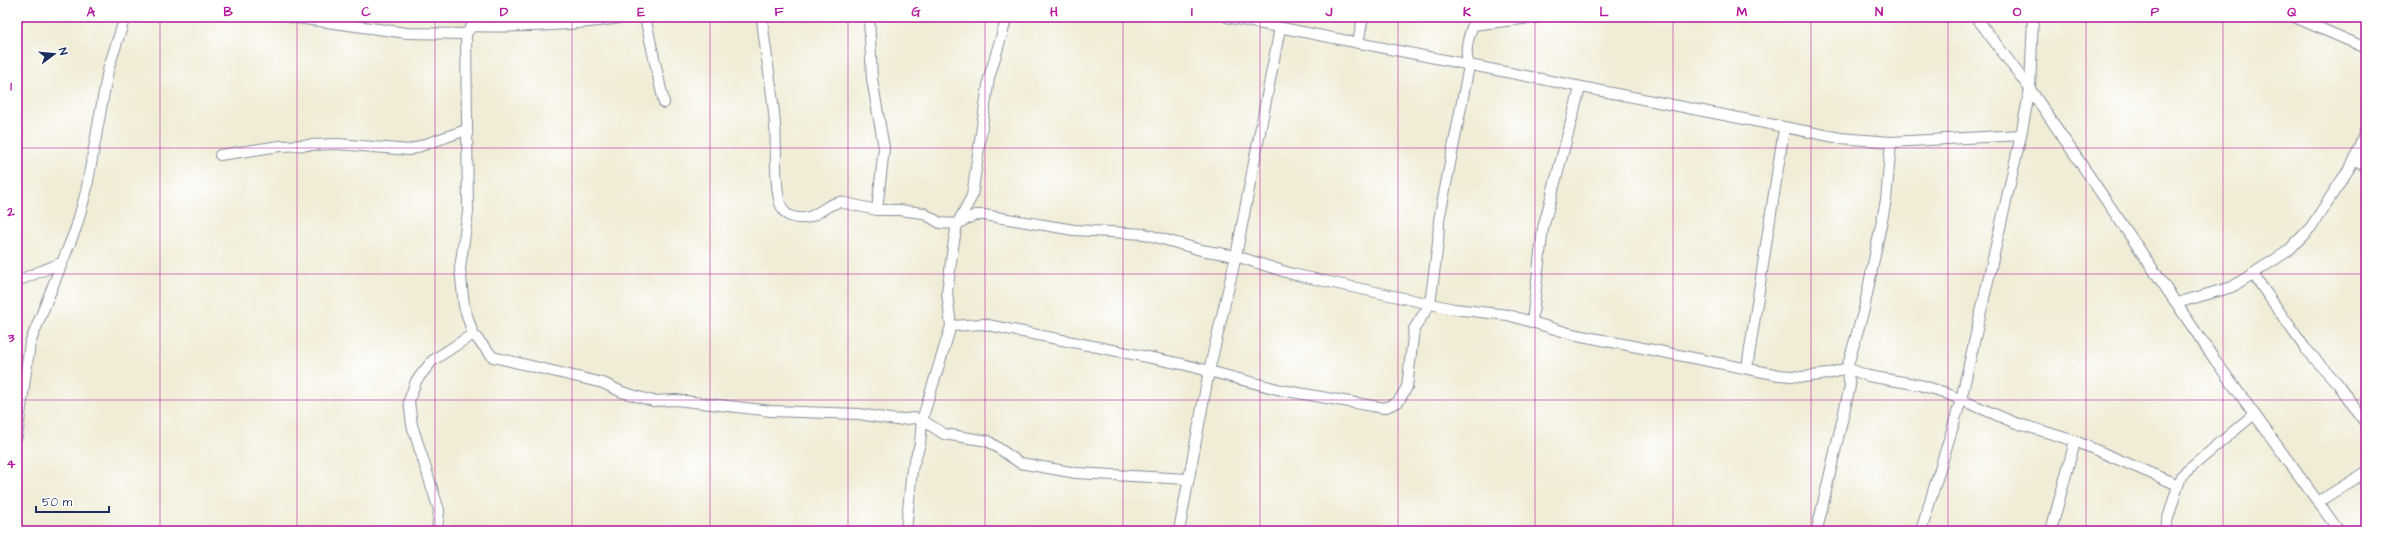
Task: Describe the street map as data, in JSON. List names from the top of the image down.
{
  "scale_bar": "50 m",
  "north": "right",
  "grid": {
    "columns": [
      "A",
      "B",
      "C",
      "D",
      "E",
      "F",
      "G",
      "H",
      "I",
      "J",
      "K",
      "L",
      "M",
      "N",
      "O",
      "P",
      "Q"
    ],
    "rows": [
      "1",
      "2",
      "3",
      "4"
    ]
  }
}
